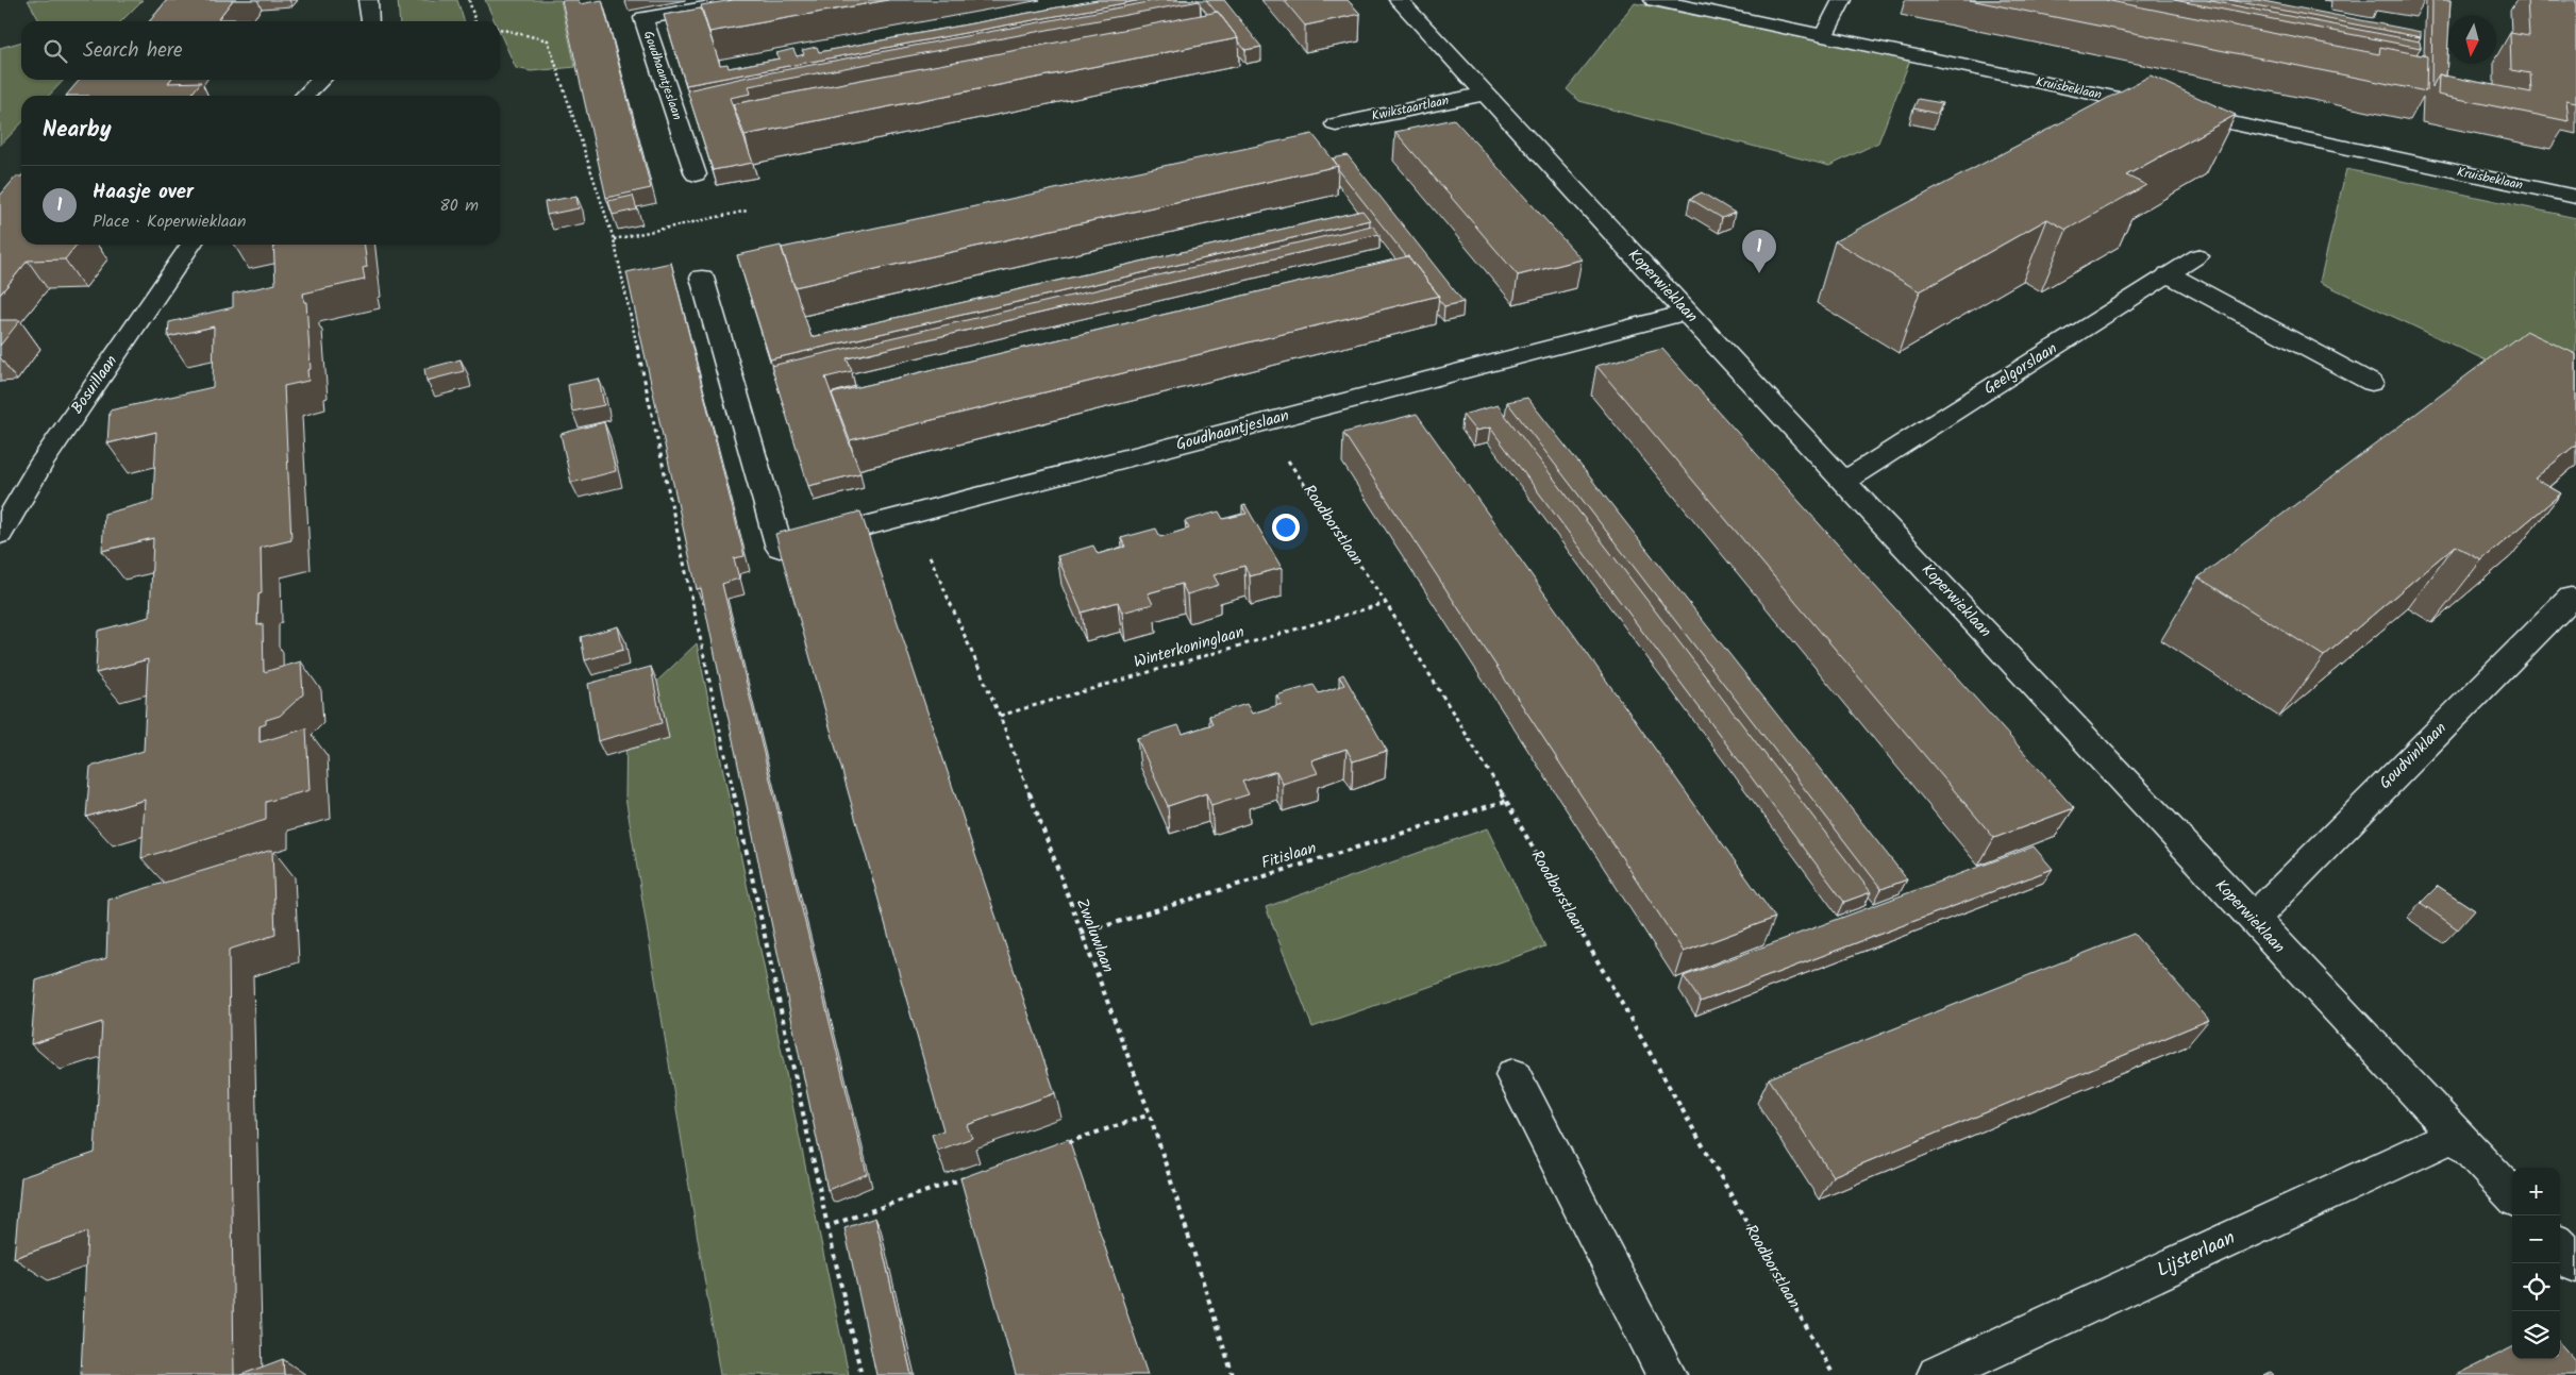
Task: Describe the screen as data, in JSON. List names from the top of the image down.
{
  "streets": {
    "street": [
      "Goudhaantjeslaan",
      "Kruisbeklaan",
      "Kwikstaartlaan",
      "Koperwieklaan",
      "Geelgorslaan",
      "Bosuillaan",
      "Goudvinklaan",
      "Lijsterlaan"
    ],
    "path": [
      "Roodborstlaan",
      "Winterkoninglaan",
      "Fitislaan",
      "Zwaluwlaan"
    ]
  },
  "crossings": [
    ["Goudhaantjeslaan", "Koperwieklaan"],
    ["Goudhaantjeslaan", "Roodborstlaan"],
    ["Goudhaantjeslaan", "Zwaluwlaan"],
    ["Kwikstaartlaan", "Koperwieklaan"],
    ["Koperwieklaan", "Geelgorslaan"],
    ["Koperwieklaan", "Goudvinklaan"],
    ["Koperwieklaan", "Lijsterlaan"],
    ["Roodborstlaan", "Winterkoninglaan"],
    ["Roodborstlaan", "Fitislaan"],
    ["Winterkoninglaan", "Zwaluwlaan"],
    ["Fitislaan", "Zwaluwlaan"]
  ],
  "north": "bottom",
  "page": {
    "search": "Search here",
    "heading": "Nearby",
    "list": [
      {
        "mark": "1",
        "name": "Haasje over",
        "note": "Place · Koperwieklaan",
        "value": "80 m"
      }
    ],
    "pins": "1",
    "map_buttons": ["+", "−"]
  }
}
